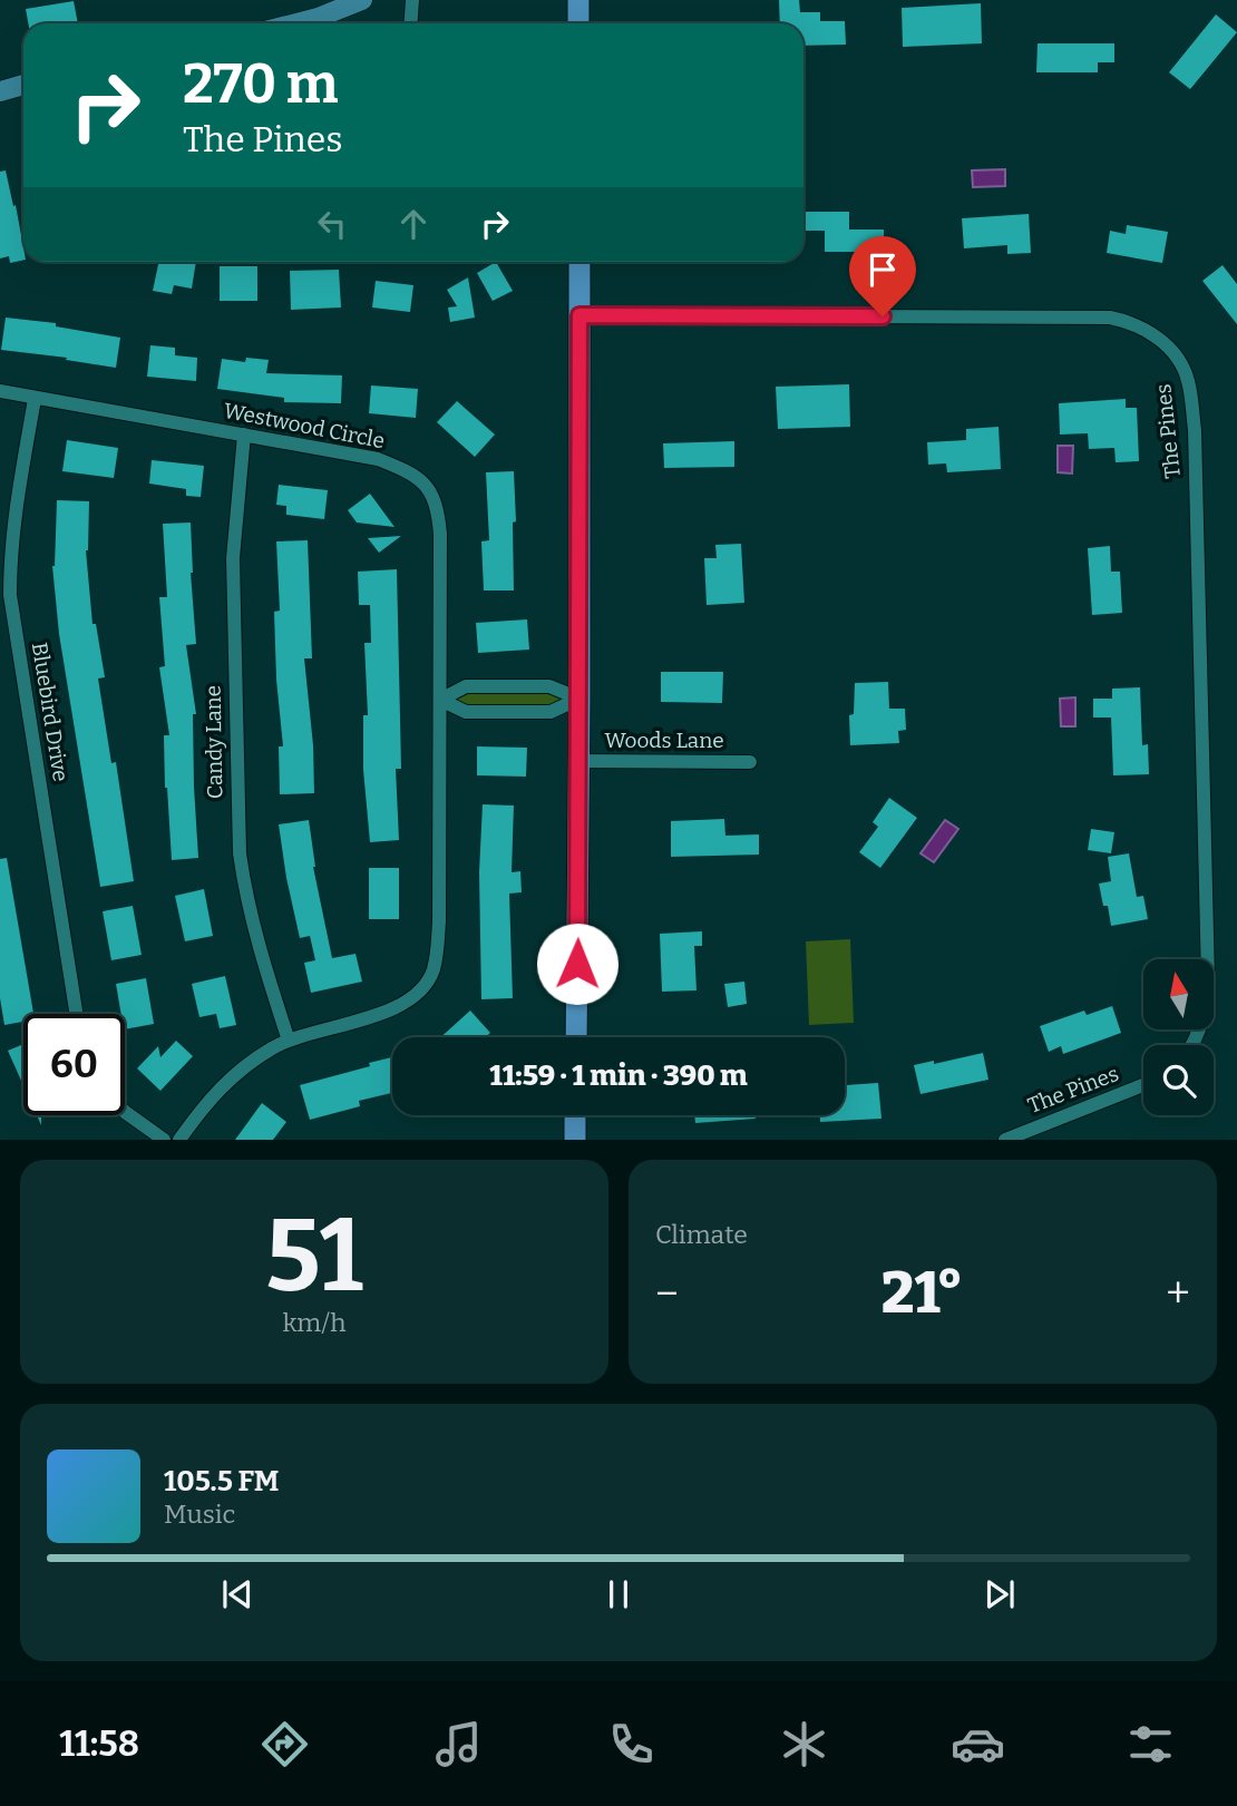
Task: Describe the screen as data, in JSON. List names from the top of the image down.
{
  "streets": {
    "street": [
      "Westwood Circle",
      "The Pines",
      "Bluebird Drive",
      "Woods Lane",
      "Candy Lane"
    ]
  },
  "crossings": [
    ["Westwood Circle", "Bluebird Drive"],
    ["Westwood Circle", "Candy Lane"]
  ],
  "north": "top",
  "page": {
    "turn": ["270 m", "The Pines"],
    "limit": "60",
    "trip": "11:59 · 1 min · 390 m",
    "tile": [
      ["51", "km/h"],
      "Climate"
    ],
    "heat": ["−", "21°", "+"],
    "song": ["105.5 FM", "Music"],
    "tabs": "11:58"
  }
}
